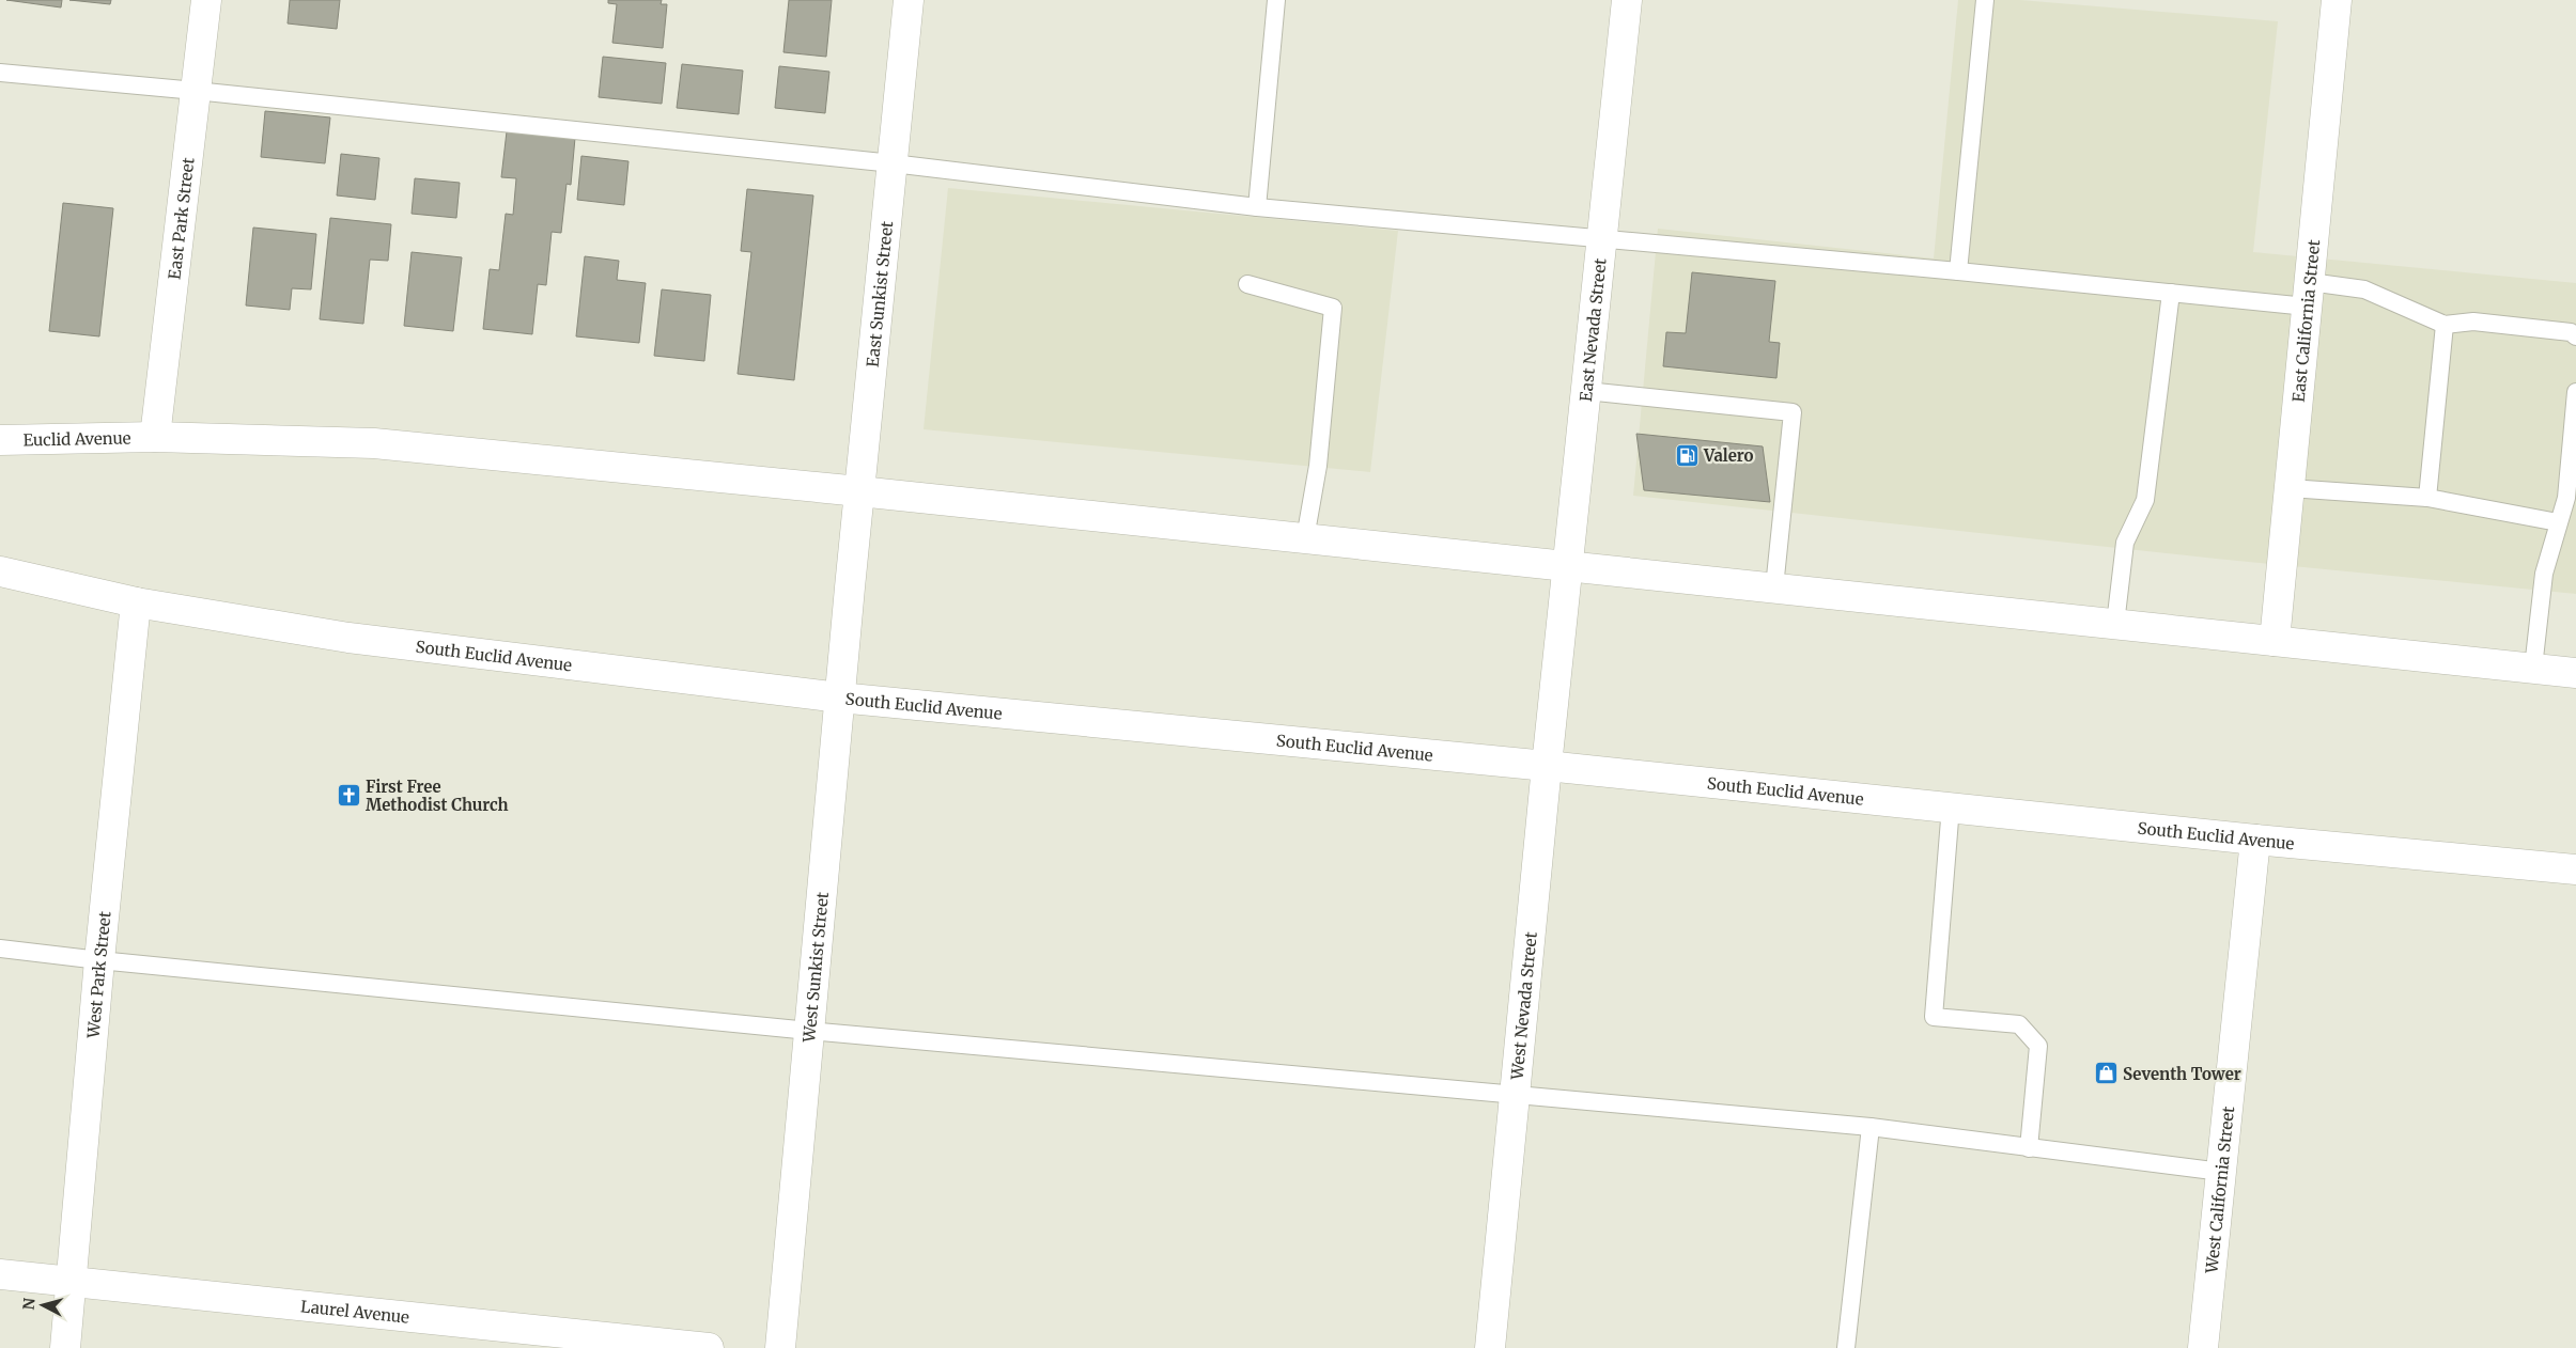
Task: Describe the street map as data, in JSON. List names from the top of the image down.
{
  "streets": {
    "street": [
      "East Park Street",
      "East Sunkist Street",
      "East California Street",
      "East Nevada Street",
      "Euclid Avenue",
      "South Euclid Avenue",
      "West Sunkist Street",
      "West Park Street",
      "West Nevada Street",
      "West California Street",
      "Laurel Avenue"
    ]
  },
  "crossings": [
    ["East Park Street", "Euclid Avenue"],
    ["East Sunkist Street", "West Sunkist Street"],
    ["East Nevada Street", "West Nevada Street"],
    ["South Euclid Avenue", "West Sunkist Street"],
    ["South Euclid Avenue", "West Park Street"],
    ["South Euclid Avenue", "West Nevada Street"],
    ["South Euclid Avenue", "West California Street"],
    ["West Park Street", "Laurel Avenue"]
  ],
  "places": {
    "fuel station": ["Valero"],
    "church": ["First Free Methodist Church"],
    "shop": ["Seventh Tower"]
  },
  "north": "left"
}
